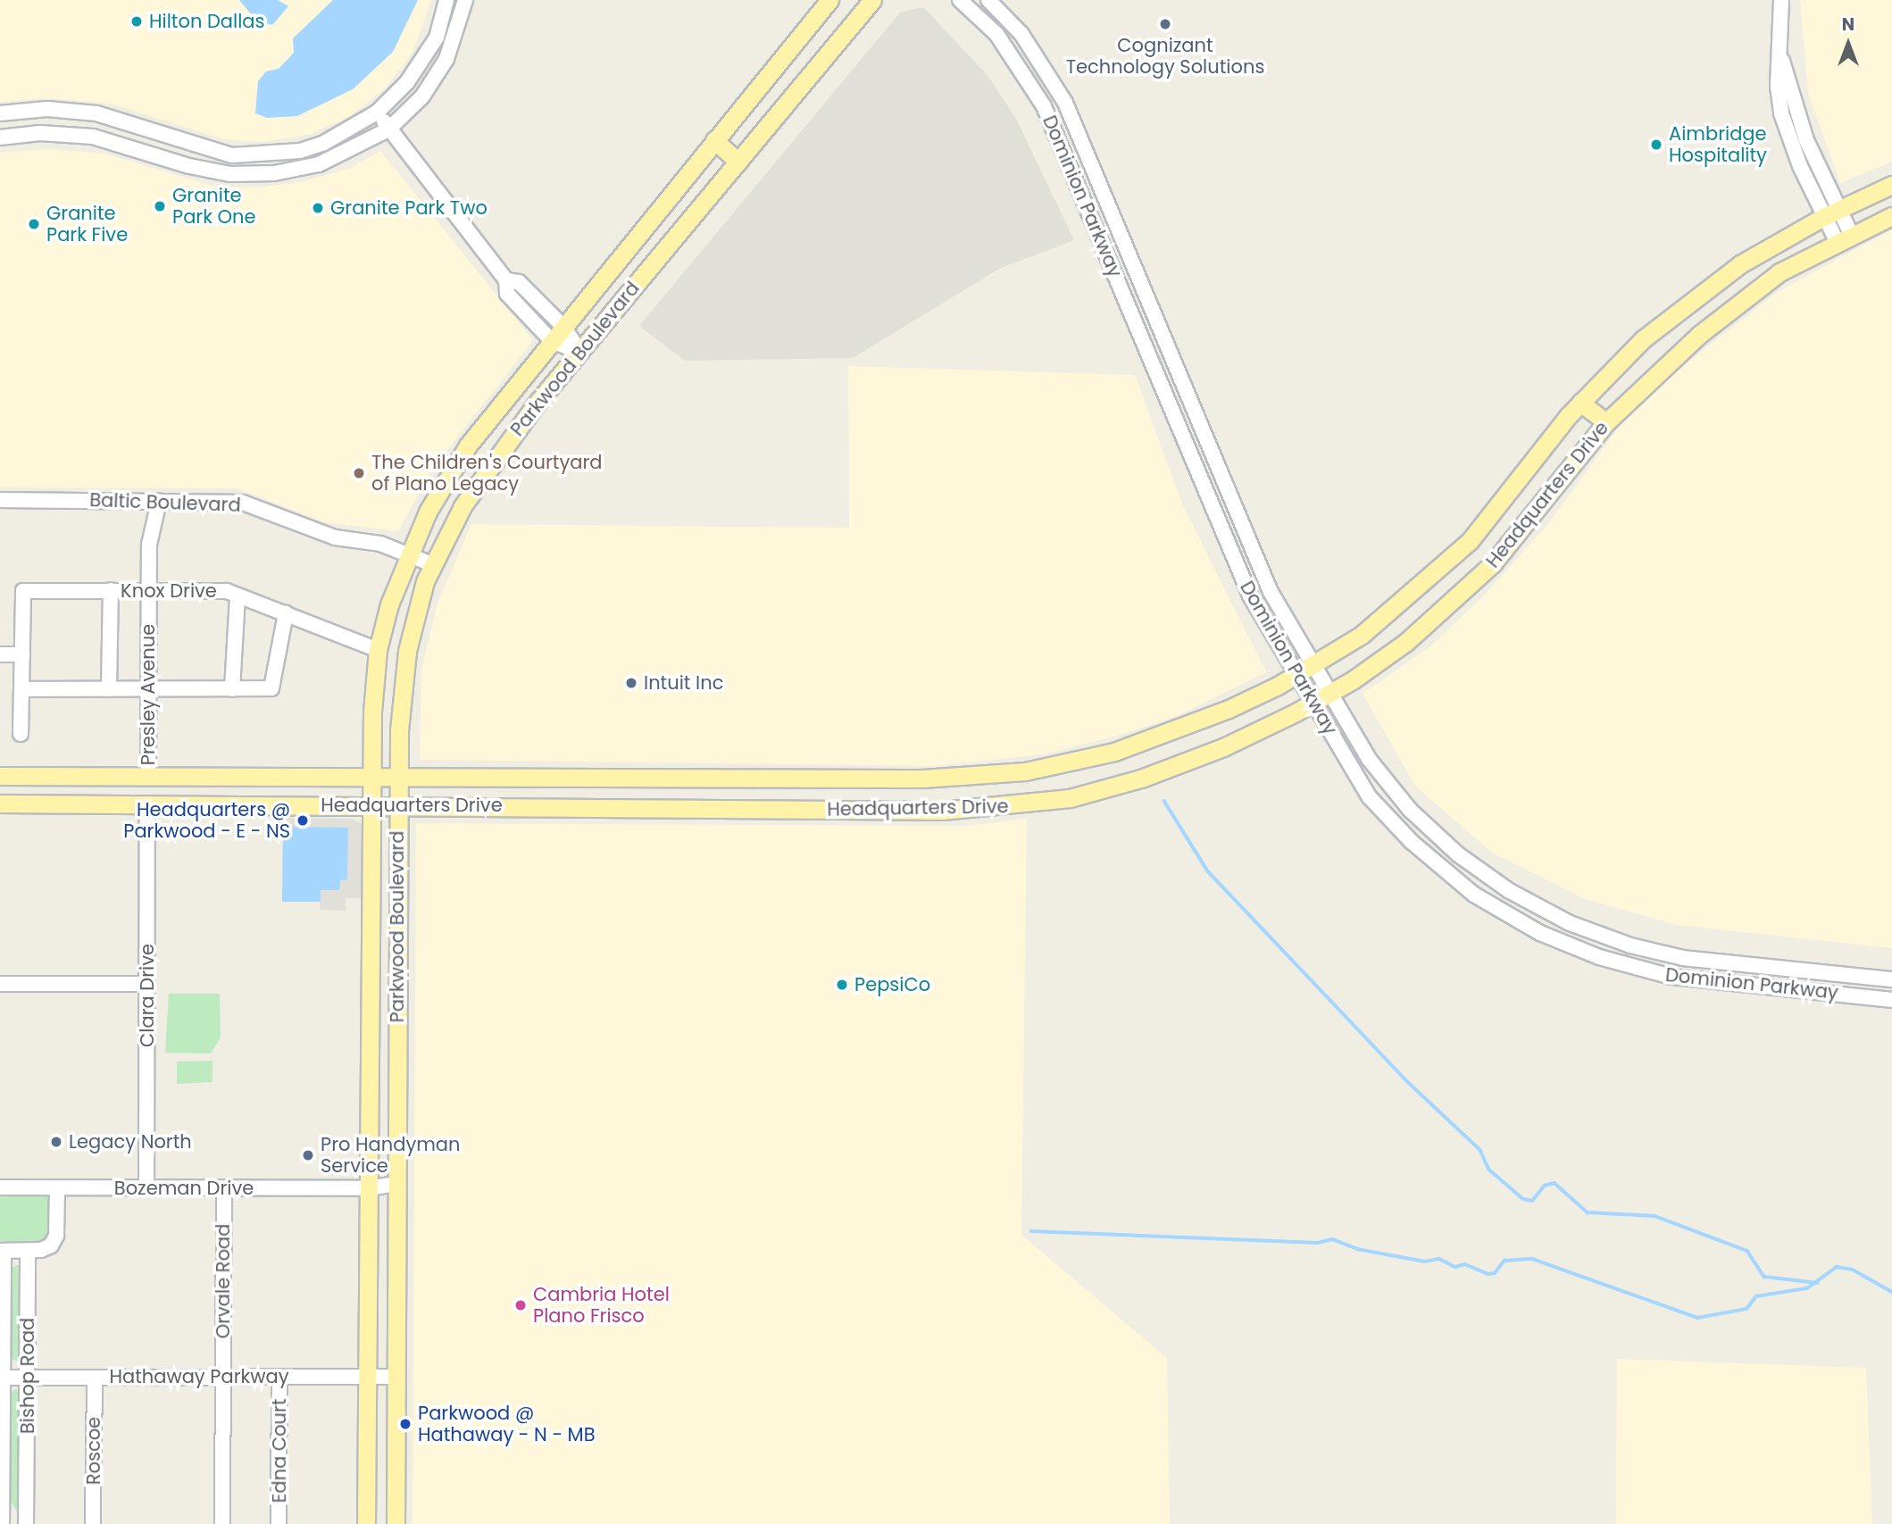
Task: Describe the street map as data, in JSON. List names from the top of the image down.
{
  "streets": {
    "main road": ["Parkwood Boulevard", "Headquarters Drive"],
    "street": [
      "Dominion Parkway",
      "Baltic Boulevard",
      "Knox Drive",
      "Presley Avenue",
      "Clara Drive",
      "Bozeman Drive",
      "Orvale Road",
      "Bishop Road",
      "Hathaway Parkway",
      "Roscoe",
      "Edna Court"
    ]
  },
  "crossings": [
    ["Dominion Parkway", "Headquarters Drive"],
    ["Parkwood Boulevard", "Headquarters Drive"],
    ["Parkwood Boulevard", "Baltic Boulevard"],
    ["Parkwood Boulevard", "Knox Drive"],
    ["Parkwood Boulevard", "Bozeman Drive"],
    ["Parkwood Boulevard", "Hathaway Parkway"],
    ["Headquarters Drive", "Presley Avenue"],
    ["Headquarters Drive", "Clara Drive"],
    ["Baltic Boulevard", "Presley Avenue"],
    ["Knox Drive", "Presley Avenue"],
    ["Clara Drive", "Bozeman Drive"],
    ["Bozeman Drive", "Orvale Road"],
    ["Orvale Road", "Hathaway Parkway"],
    ["Bishop Road", "Hathaway Parkway"],
    ["Hathaway Parkway", "Roscoe"],
    ["Hathaway Parkway", "Edna Court"]
  ],
  "places": [
    "Hilton Dallas",
    "Cognizant Technology Solutions",
    "Aimbridge Hospitality",
    "Granite Park One",
    "Granite Park Two",
    "Granite Park Five",
    "The Children's Courtyard of Plano Legacy",
    "Intuit Inc",
    "Headquarters @ Parkwood - E - NS",
    "PepsiCo",
    "Legacy North",
    "Pro Handyman Service",
    "Cambria Hotel Plano Frisco",
    "Parkwood @ Hathaway - N - MB"
  ],
  "north": "top"
}
